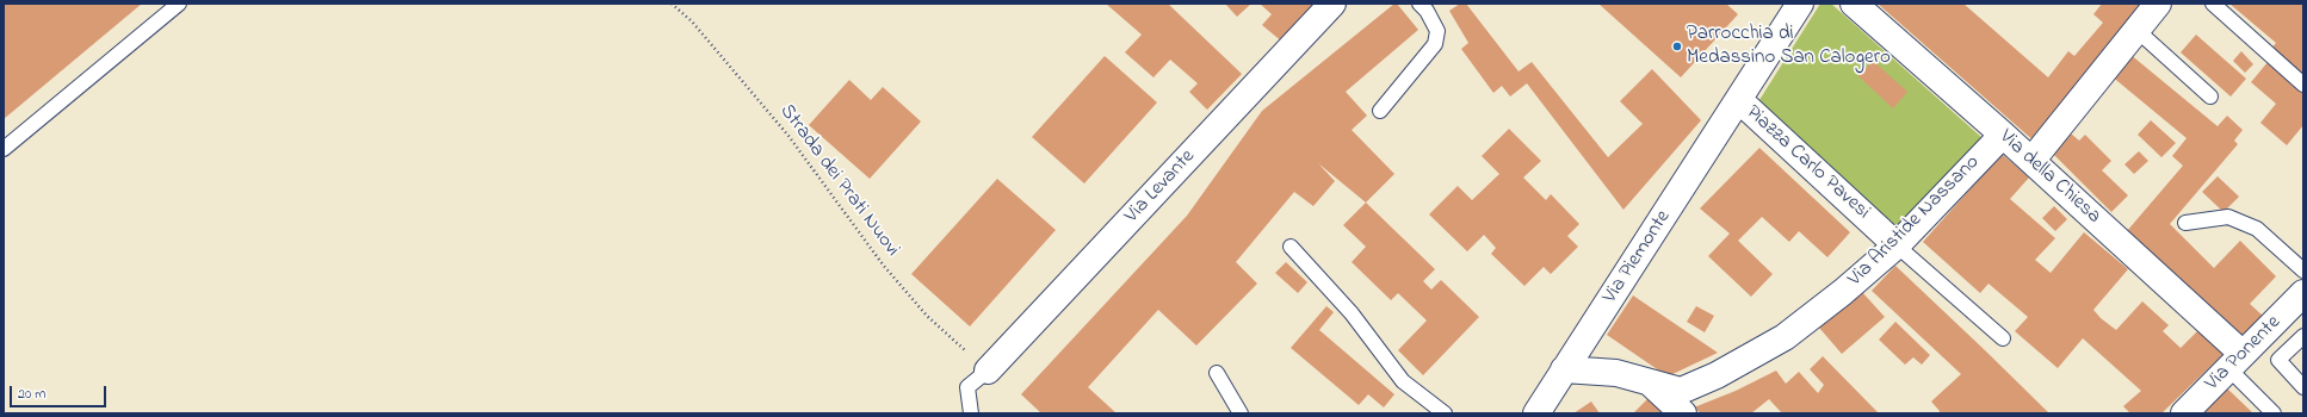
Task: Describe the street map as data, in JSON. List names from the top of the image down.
{
  "streets": {
    "street": [
      "Piazza Carlo Pavesi",
      "Via della Chiesa",
      "Via Levante",
      "Via Aristide Nassano",
      "Via Piemonte",
      "Via Ponente"
    ],
    "path": ["Strada dei Prati Nuovi"]
  },
  "crossings": [
    ["Piazza Carlo Pavesi", "Via Aristide Nassano"],
    ["Piazza Carlo Pavesi", "Via Piemonte"],
    ["Via della Chiesa", "Via Aristide Nassano"],
    ["Via della Chiesa", "Via Ponente"],
    ["Strada dei Prati Nuovi", "Via Levante"],
    ["Via Aristide Nassano", "Via Piemonte"]
  ],
  "places": ["Parrocchia di Medassino San Calogero"],
  "scale_bar": "20 m"
}
